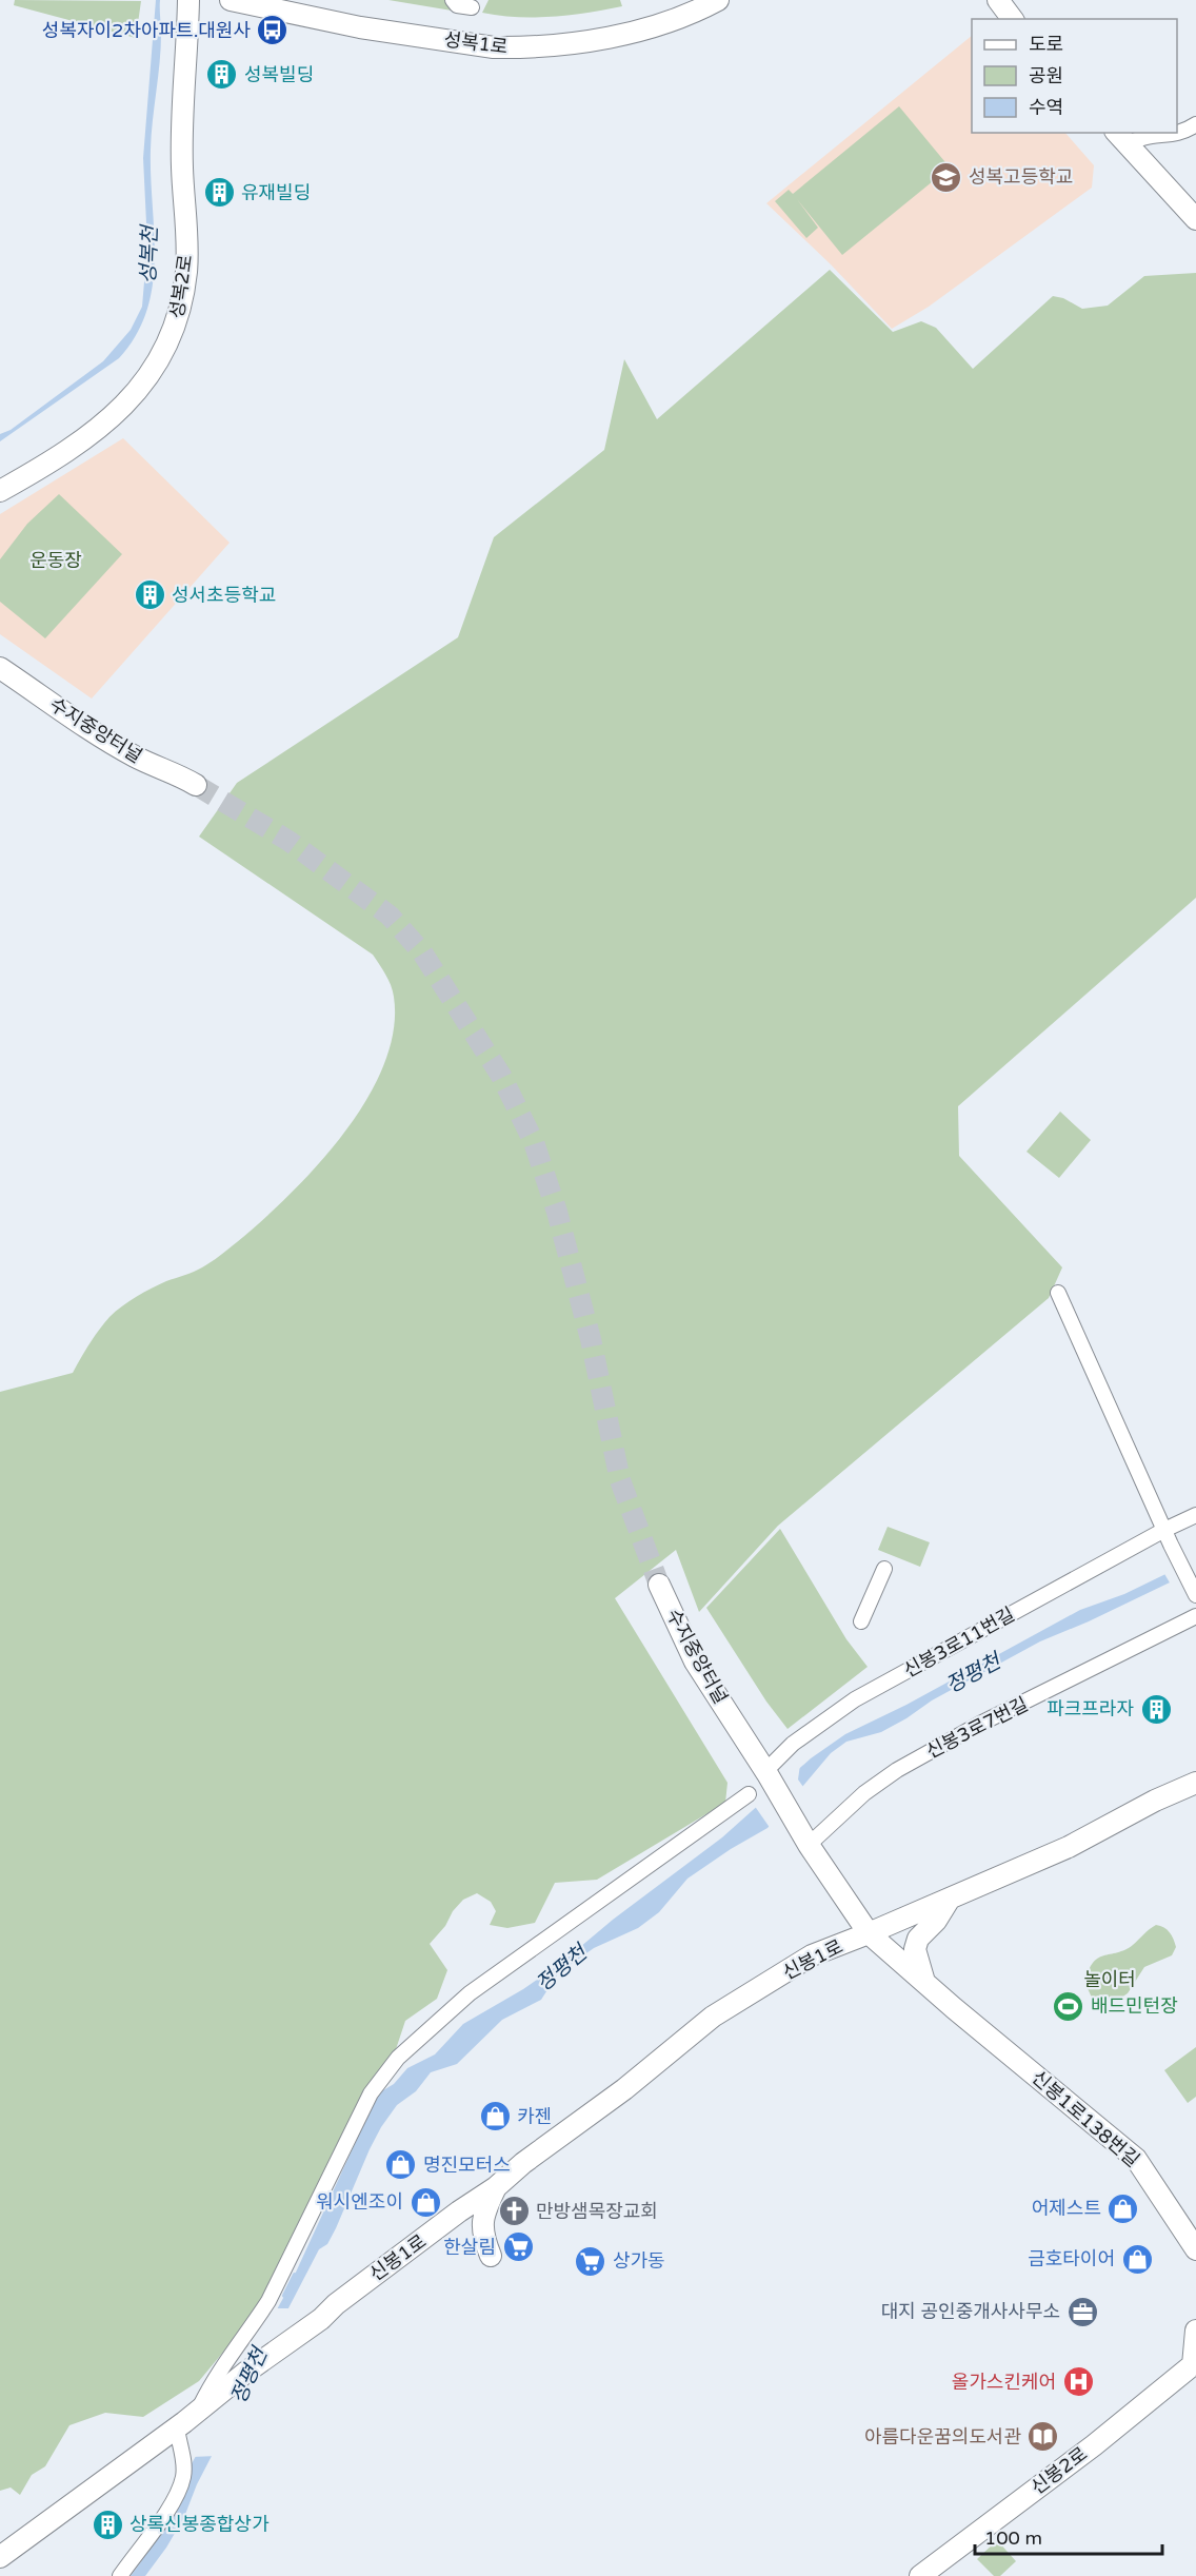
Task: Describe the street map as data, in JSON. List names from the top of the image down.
{
  "streets": {
    "street": [
      "성복1로",
      "성복2로",
      "수지중앙터널",
      "신봉3로11번길",
      "신봉3로7번길",
      "신봉1로",
      "신봉1로138번길",
      "신봉2로"
    ]
  },
  "crossings": [
    ["수지중앙터널", "신봉3로11번길"],
    ["신봉1로", "신봉1로138번길"]
  ],
  "water": ["성복천", "정평천"],
  "parks": ["운동장", "놀이터"],
  "places": {
    "bus stop": ["성복자이2차아파트.대원사"],
    "building": [
      "성복빌딩",
      "유재빌딩",
      "성서초등학교",
      "파크프라자",
      "상록신봉종합상가"
    ],
    "school or university": ["성복고등학교"],
    "sports": ["배드민턴장"],
    "shop": [
      "카젠",
      "명진모터스",
      "워시엔조이",
      "어제스트",
      "금호타이어"
    ],
    "church": ["만방샘목장교회"],
    "supermarket": ["한살림", "상가동"],
    "office": ["대지 공인중개사사무소"],
    "hospital": ["올가스킨케어"],
    "library": ["아름다운꿈의도서관"]
  },
  "legend": ["도로", "공원", "수역"],
  "scale_bar": "100 m"
}
